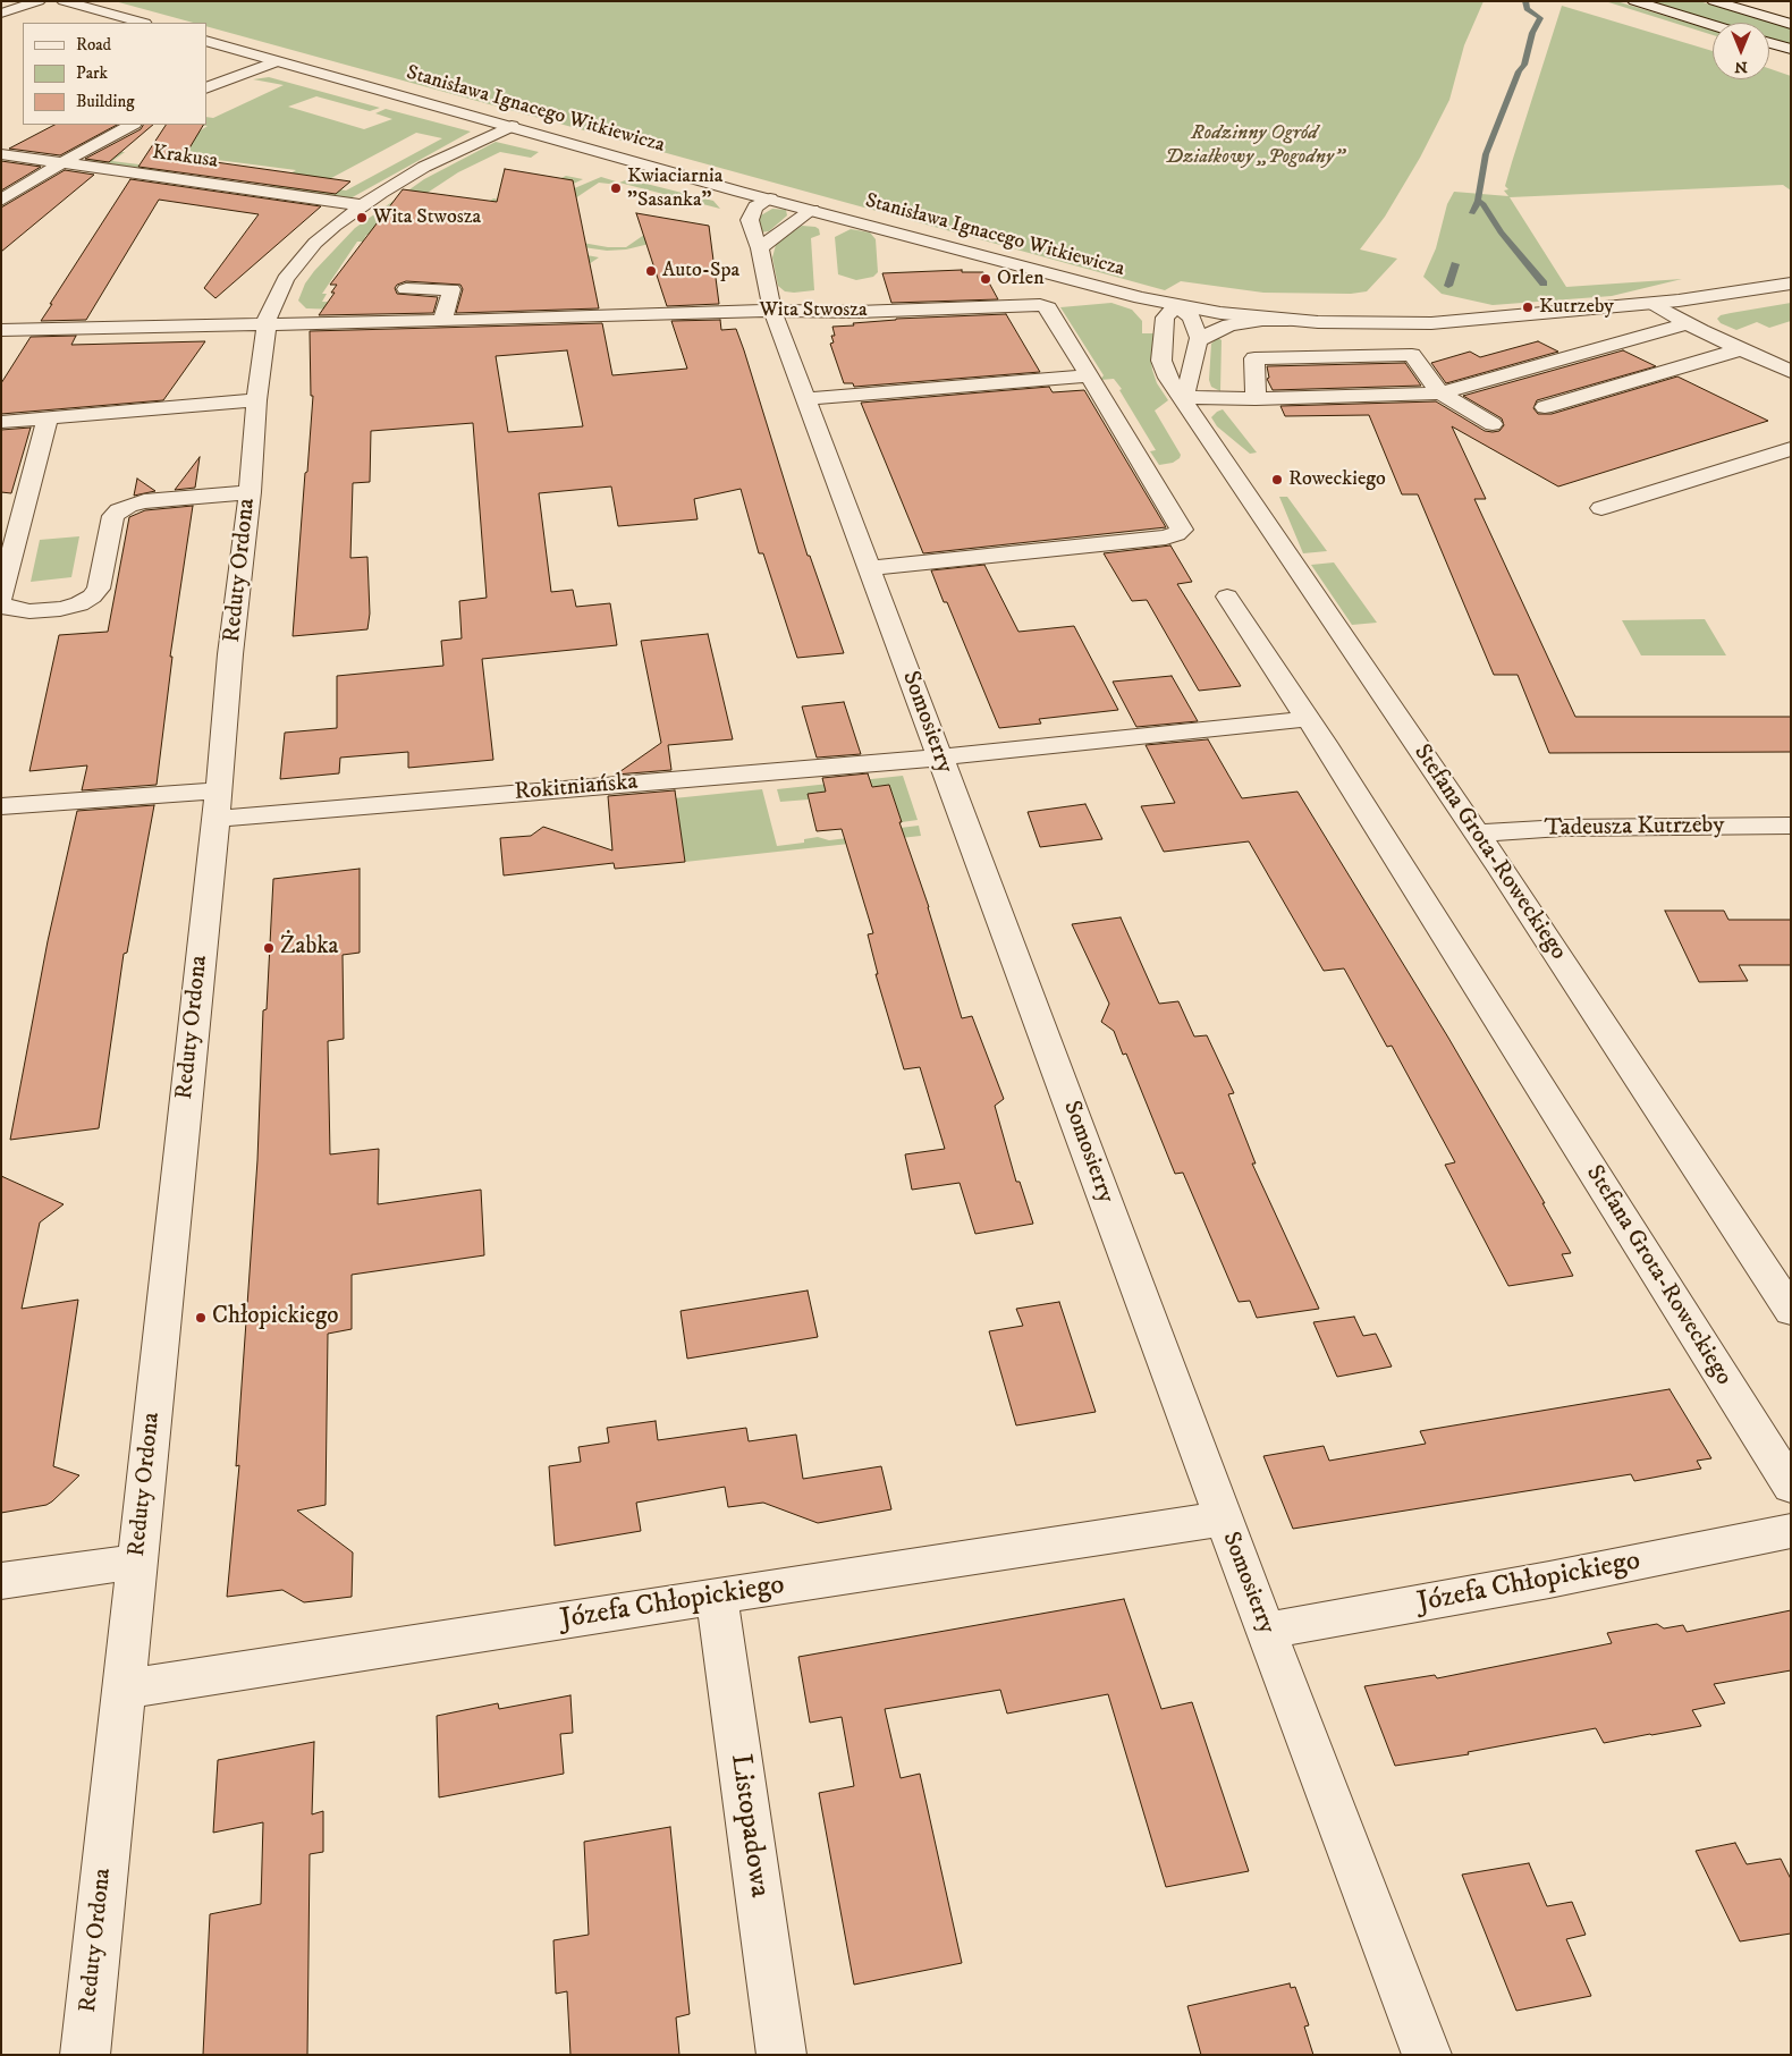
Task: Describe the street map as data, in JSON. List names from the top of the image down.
{
  "streets": {
    "street": [
      "Stanisława Ignacego Witkiewicza",
      "Krakusa",
      "Wita Stwosza",
      "Reduty Ordona",
      "Somosierry",
      "Rokitniańska",
      "Tadeusza Kutrzeby",
      "Stefana Grota-Roweckiego",
      "Józefa Chłopickiego",
      "Listopadowa"
    ]
  },
  "crossings": [
    ["Stanisława Ignacego Witkiewicza", "Reduty Ordona"],
    ["Stanisława Ignacego Witkiewicza", "Somosierry"],
    ["Stanisława Ignacego Witkiewicza", "Stefana Grota-Roweckiego"],
    ["Krakusa", "Reduty Ordona"],
    ["Wita Stwosza", "Reduty Ordona"],
    ["Wita Stwosza", "Somosierry"],
    ["Reduty Ordona", "Rokitniańska"],
    ["Reduty Ordona", "Józefa Chłopickiego"],
    ["Somosierry", "Rokitniańska"],
    ["Somosierry", "Józefa Chłopickiego"],
    ["Tadeusza Kutrzeby", "Stefana Grota-Roweckiego"],
    ["Józefa Chłopickiego", "Listopadowa"]
  ],
  "parks": ["Rodzinny Ogród Działkowy „Pogodny”"],
  "places": [
    "Kwiaciarnia \"Sasanka\"",
    "Wita Stwosza",
    "Auto-Spa",
    "Orlen",
    "Kutrzeby",
    "Roweckiego",
    "Żabka",
    "Chłopickiego"
  ],
  "legend": ["Road", "Park", "Building"],
  "north": "bottom"
}
